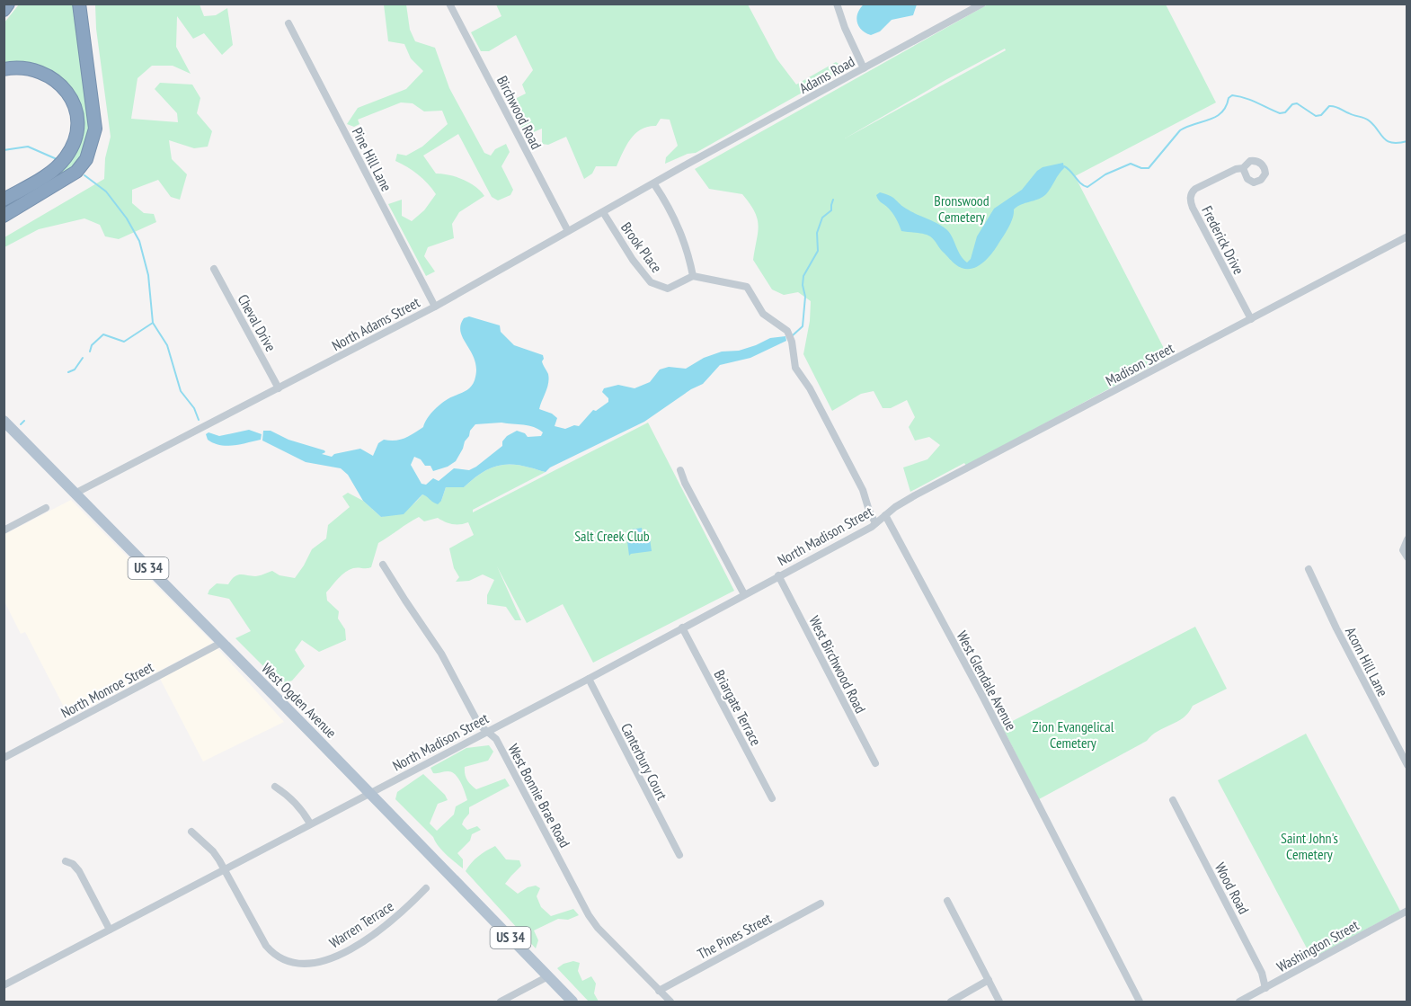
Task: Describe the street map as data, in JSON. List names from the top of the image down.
{
  "streets": {
    "main road": ["US 34", "West Ogden Avenue"],
    "street": [
      "Adams Road",
      "Birchwood Road",
      "Pine Hill Lane",
      "Frederick Drive",
      "Brook Place",
      "Cheval Drive",
      "North Adams Street",
      "Madison Street",
      "North Madison Street",
      "Acorn Hill Lane",
      "West Birchwood Road",
      "West Glendale Avenue",
      "North Monroe Street",
      "Briargate Terrace",
      "Canterbury Court",
      "West Bonnie Brae Road",
      "Wood Road",
      "Warren Terrace",
      "The Pines Street",
      "Washington Street"
    ]
  },
  "crossings": [
    ["Adams Road", "North Adams Street"],
    ["Birchwood Road", "North Adams Street"],
    ["Pine Hill Lane", "North Adams Street"],
    ["Frederick Drive", "Madison Street"],
    ["Brook Place", "North Adams Street"],
    ["Cheval Drive", "North Adams Street"],
    ["North Adams Street", "West Ogden Avenue"],
    ["Madison Street", "North Madison Street"],
    ["Madison Street", "West Glendale Avenue"],
    ["North Madison Street", "West Birchwood Road"],
    ["North Madison Street", "West Glendale Avenue"],
    ["North Madison Street", "West Ogden Avenue"],
    ["North Madison Street", "Briargate Terrace"],
    ["North Madison Street", "Canterbury Court"],
    ["North Madison Street", "West Bonnie Brae Road"],
    ["North Madison Street", "Warren Terrace"],
    ["North Monroe Street", "West Ogden Avenue"],
    ["West Bonnie Brae Road", "The Pines Street"],
    ["Wood Road", "Washington Street"]
  ],
  "parks": [
    "Bronswood Cemetery",
    "Salt Creek Club",
    "Zion Evangelical Cemetery",
    "Saint John's Cemetery"
  ]
}
